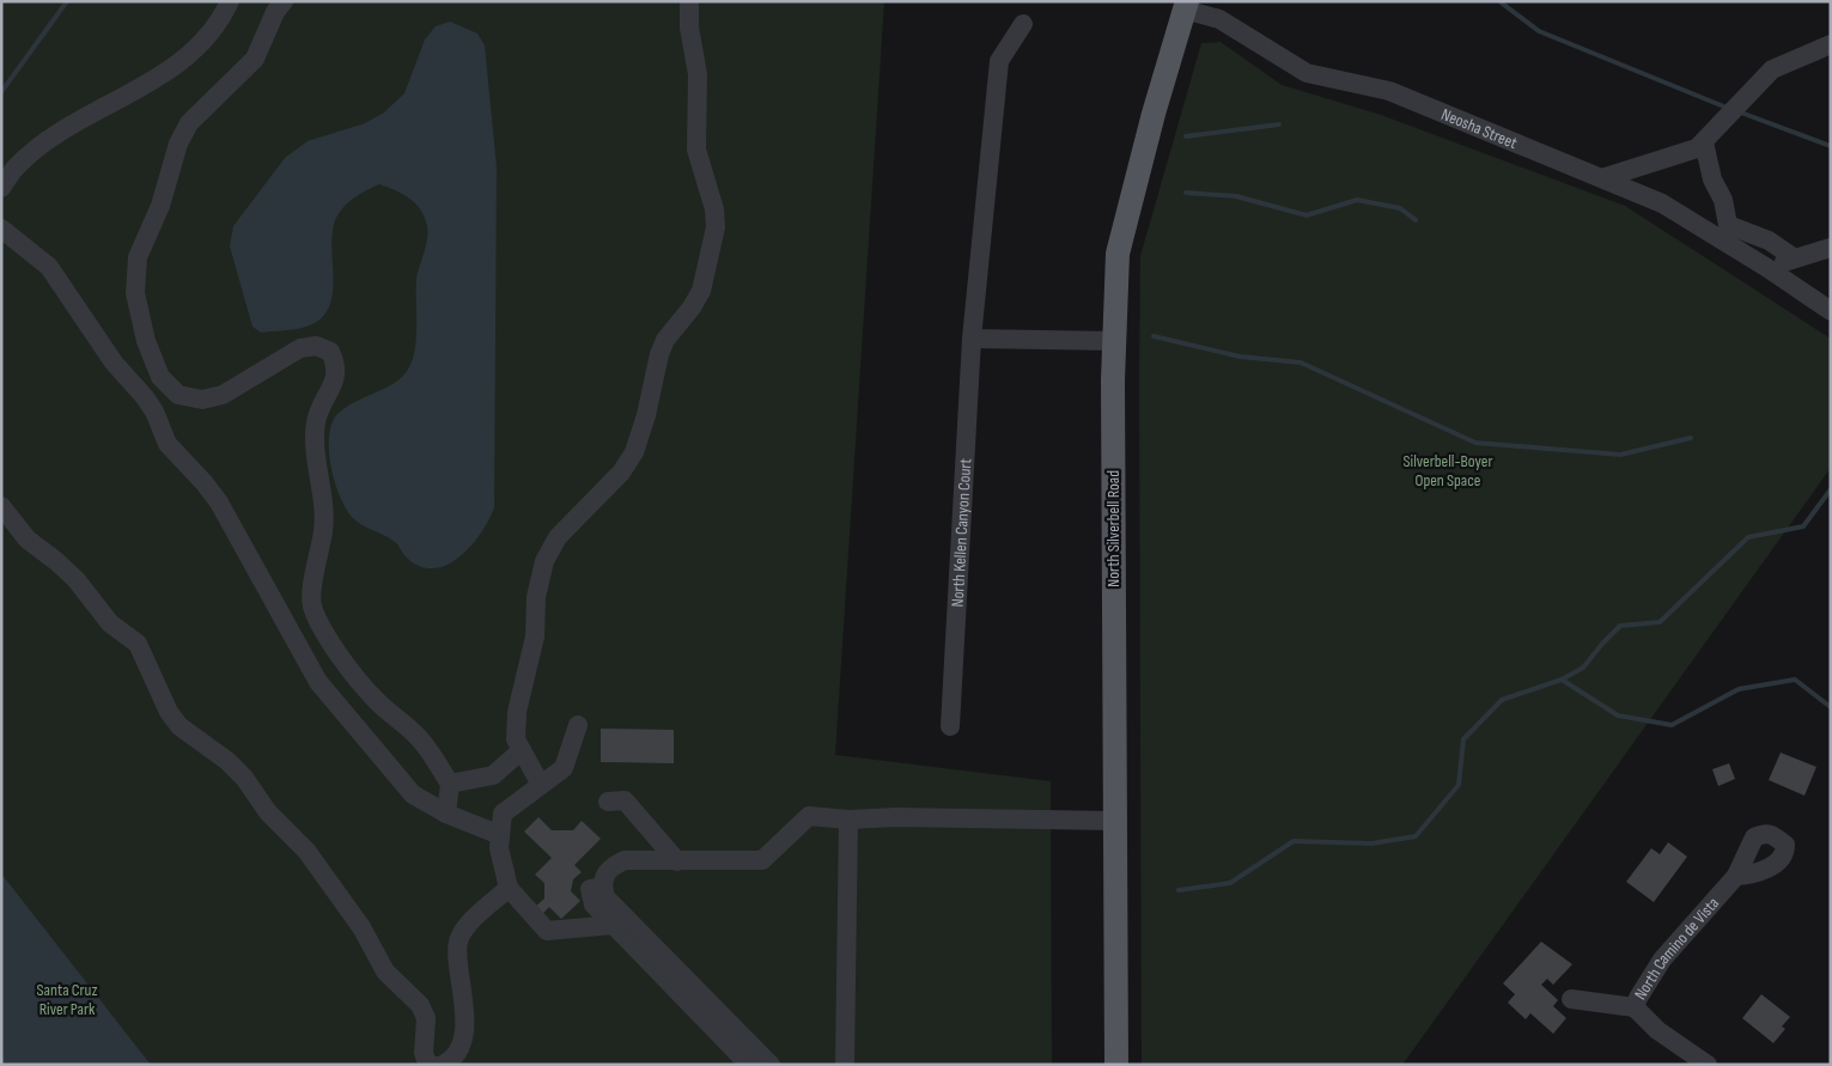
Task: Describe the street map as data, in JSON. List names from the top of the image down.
{
  "streets": {
    "main road": ["North Silverbell Road"],
    "street": ["Neosha Street", "North Kellen Canyon Court", "North Camino de Vista"]
  },
  "crossings": [
    ["Neosha Street", "North Silverbell Road"]
  ],
  "parks": ["Silverbell-Boyer Open Space", "Santa Cruz River Park"]
}
